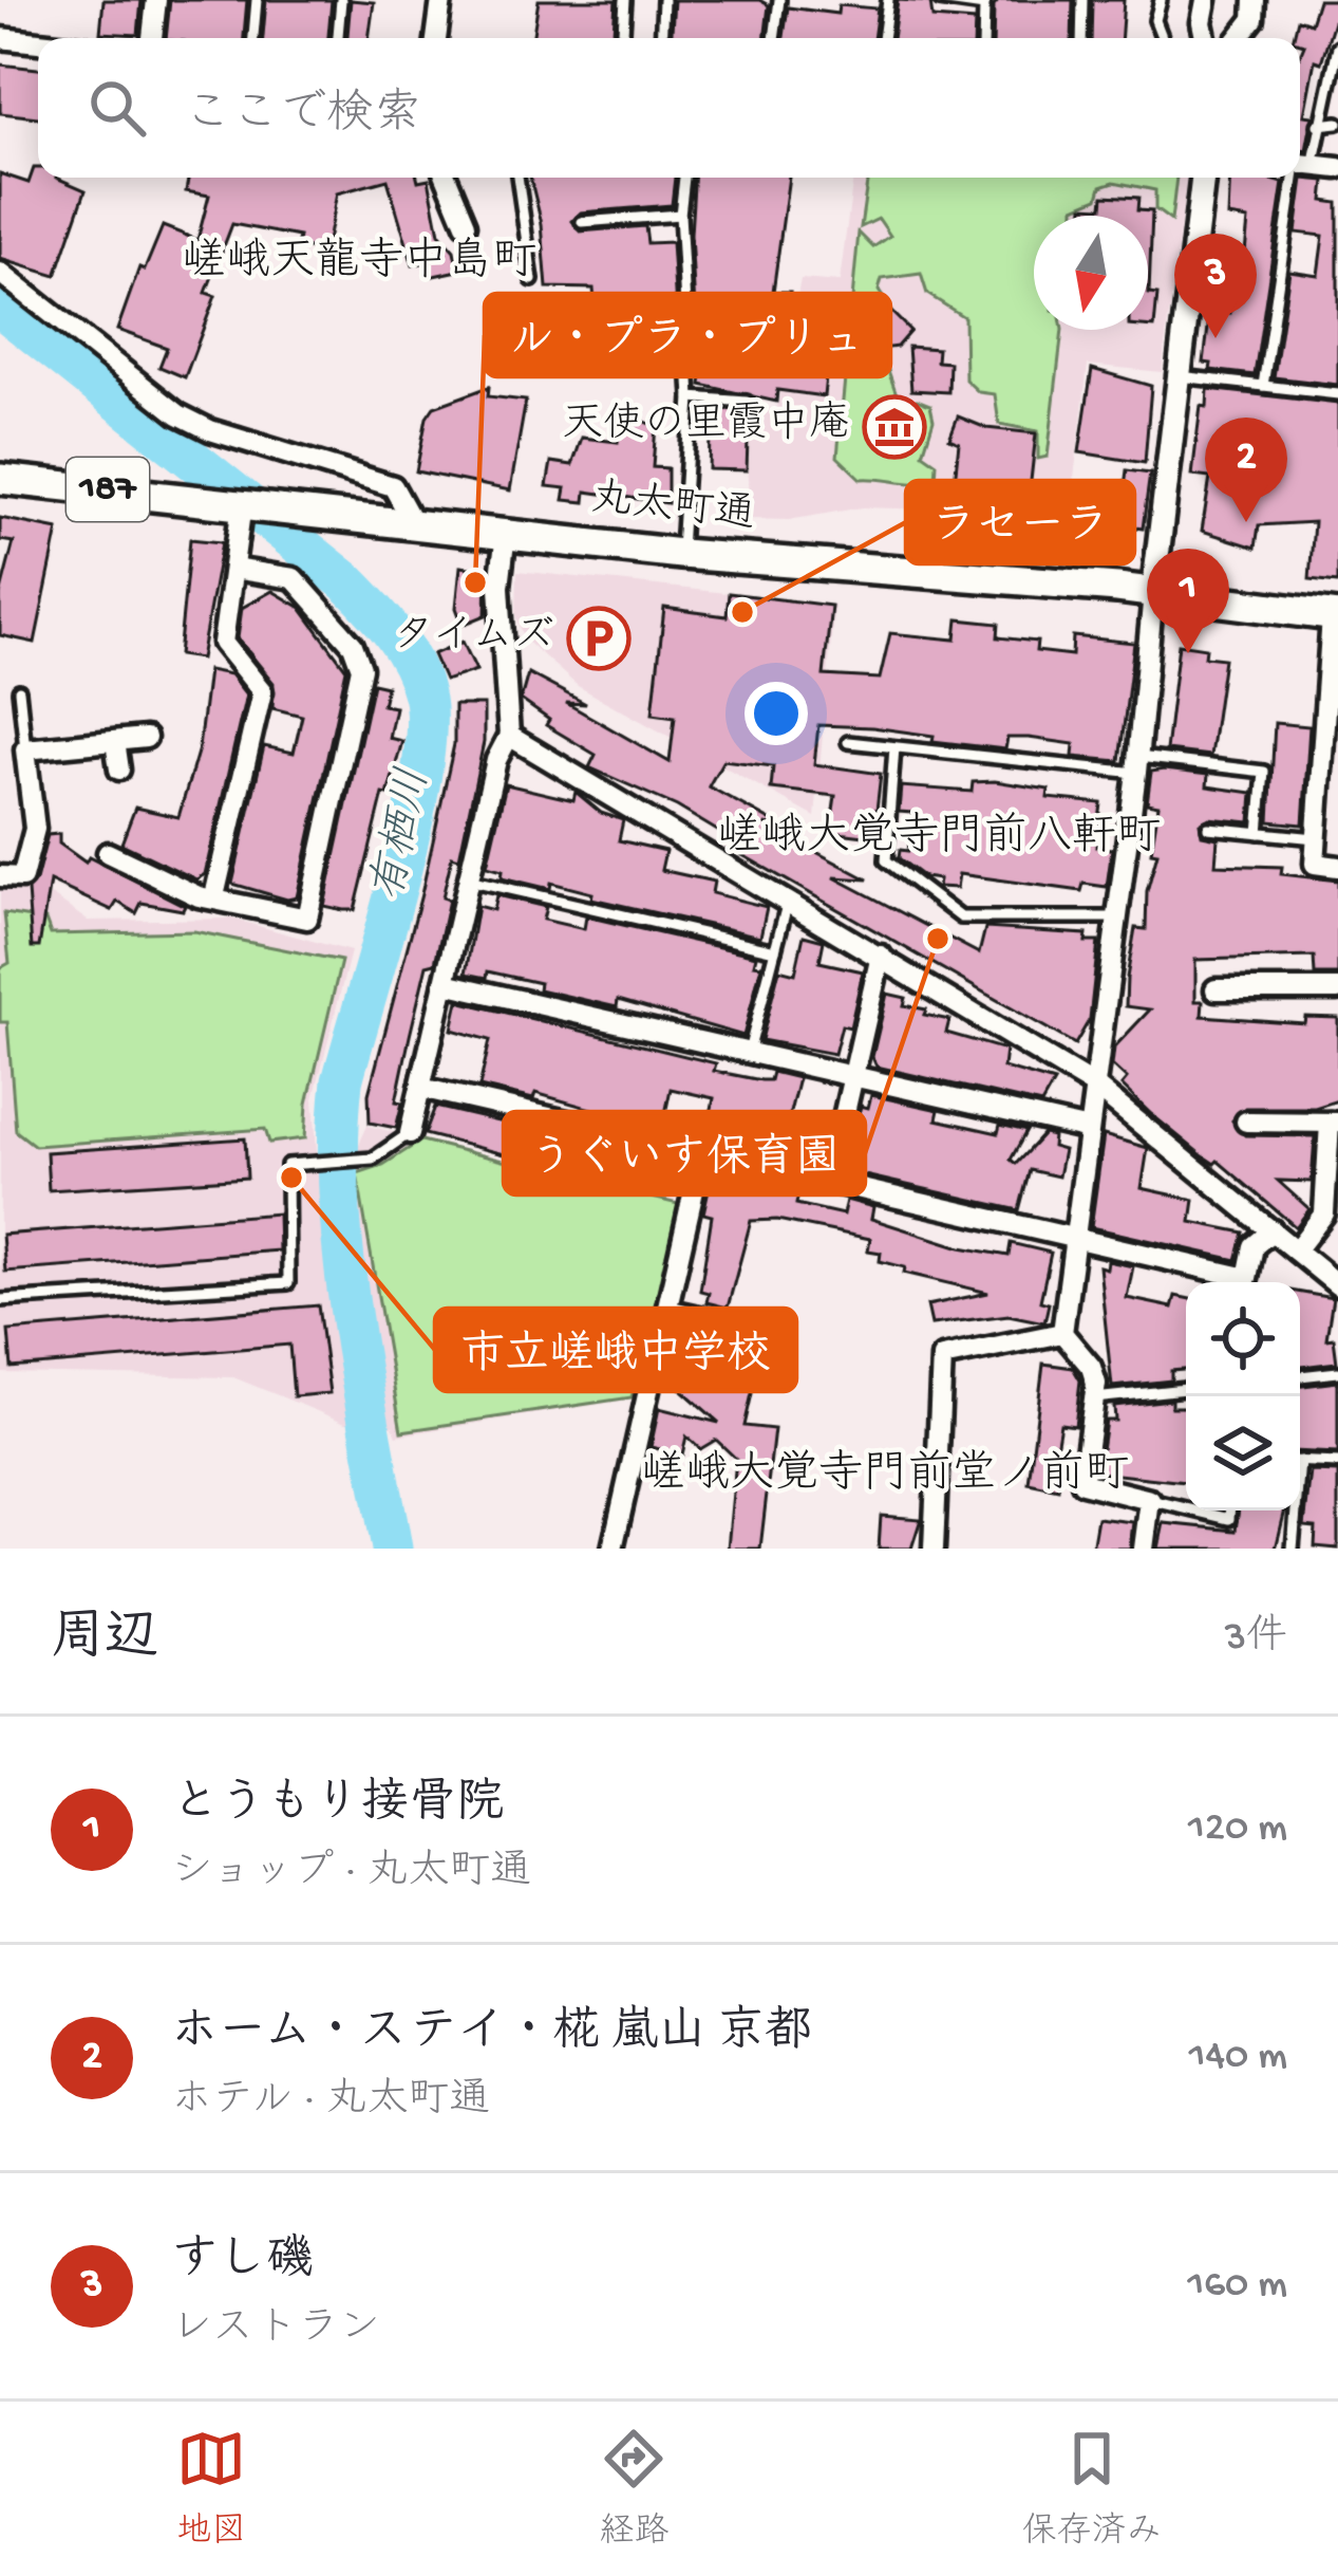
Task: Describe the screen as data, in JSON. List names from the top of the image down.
{
  "streets": {
    "main road": ["187", "丸太町通"]
  },
  "districts": ["嵯峨天龍寺中島町", "嵯峨大覚寺門前八軒町", "嵯峨大覚寺門前堂ノ前町"],
  "water": ["有栖川"],
  "places": {
    "museum": ["天使の里霞中庵"],
    "other": [
      "ル・プラ・プリュ",
      "ラセーラ",
      "うぐいす保育園",
      "市立嵯峨中学校"
    ],
    "parking": ["タイムズ"]
  },
  "north": "bottom",
  "page": {
    "search": "ここで検索",
    "pins": ["3", "2", "1"],
    "heading": ["周辺", "3件"],
    "list": [
      {
        "mark": "1",
        "name": "とうもり接骨院",
        "note": "ショップ · 丸太町通",
        "value": "120 m"
      },
      {
        "mark": "2",
        "name": "ホーム・ステイ・椛 嵐山 京都",
        "note": "ホテル · 丸太町通",
        "value": "140 m"
      },
      {
        "mark": "3",
        "name": "すし磯",
        "note": "レストラン",
        "value": "160 m"
      }
    ],
    "nav": ["地図", "経路", "保存済み"]
  }
}
